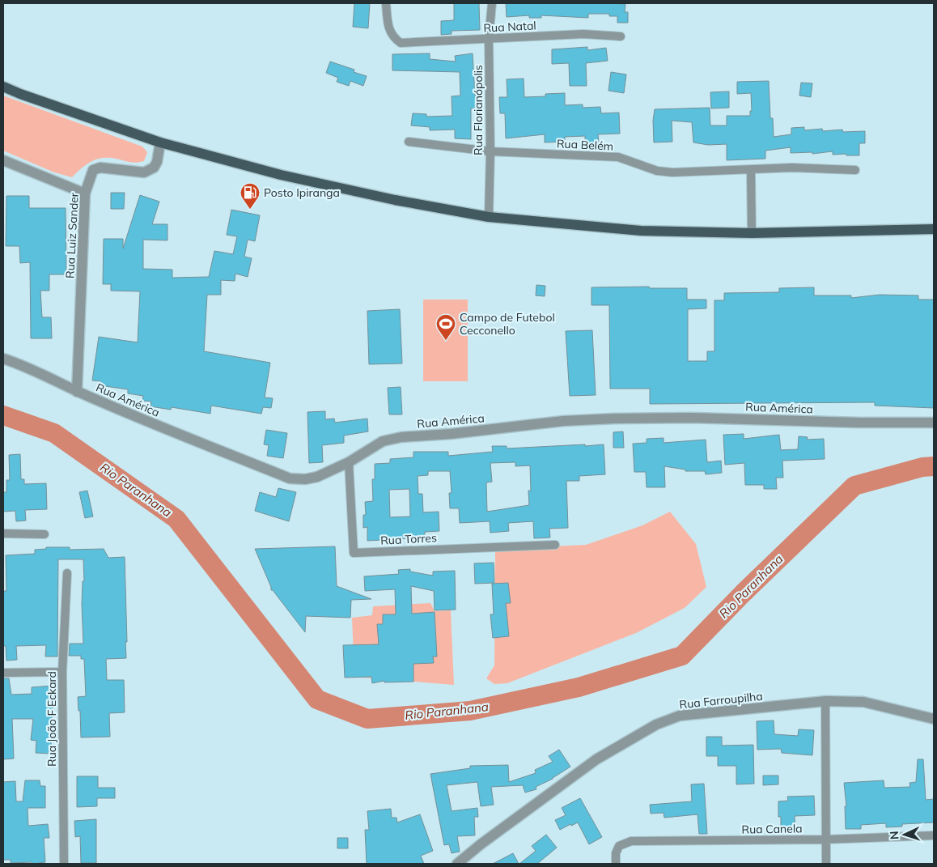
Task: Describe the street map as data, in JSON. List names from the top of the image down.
{
  "streets": {
    "street": [
      "Rua Natal",
      "Rua Florianópolis",
      "Rua Belém",
      "Rua Luiz Sander",
      "Rua América",
      "Rua Torres",
      "Rua Farroupilha",
      "Rua João F Eckard",
      "Rua Canela"
    ]
  },
  "crossings": [
    ["Rua Natal", "Rua Florianópolis"],
    ["Rua Florianópolis", "Rua Belém"],
    ["Rua Luiz Sander", "Rua América"],
    ["Rua América", "Rua Torres"]
  ],
  "water": ["Rio Paranhana"],
  "places": {
    "fuel station": ["Posto Ipiranga"],
    "sports": ["Campo de Futebol Cecconello"]
  },
  "north": "left"
}
